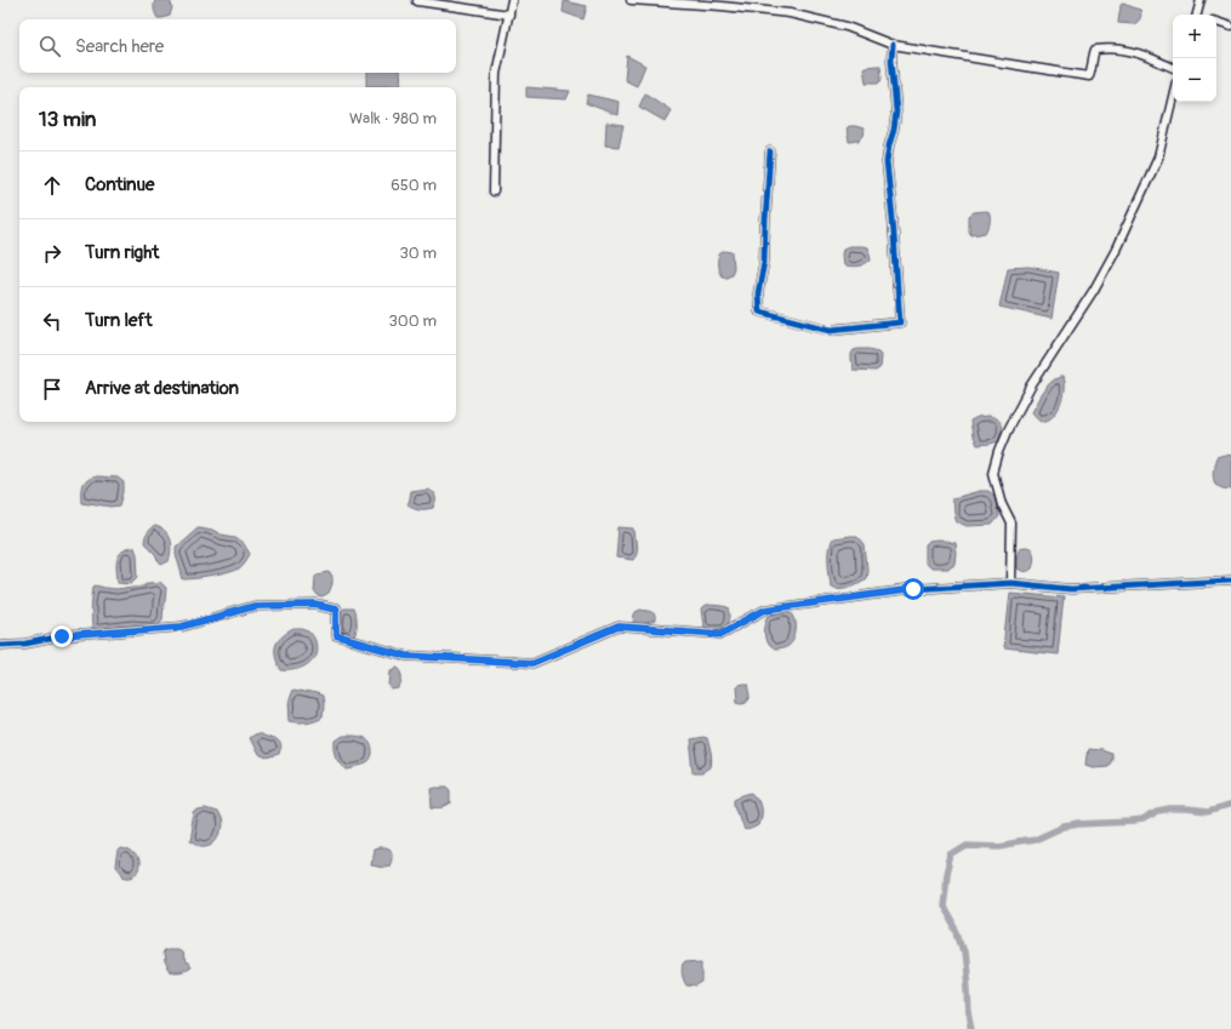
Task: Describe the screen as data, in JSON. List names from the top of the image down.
{
  "page": {
    "map_buttons": ["+", "−"],
    "search": "Search here",
    "heading": ["13 min", "Walk · 980 m"],
    "list": [
      ["Continue", "650 m"],
      ["Turn right", "30 m"],
      ["Turn left", "300 m"],
      "Arrive at destination"
    ]
  }
}
